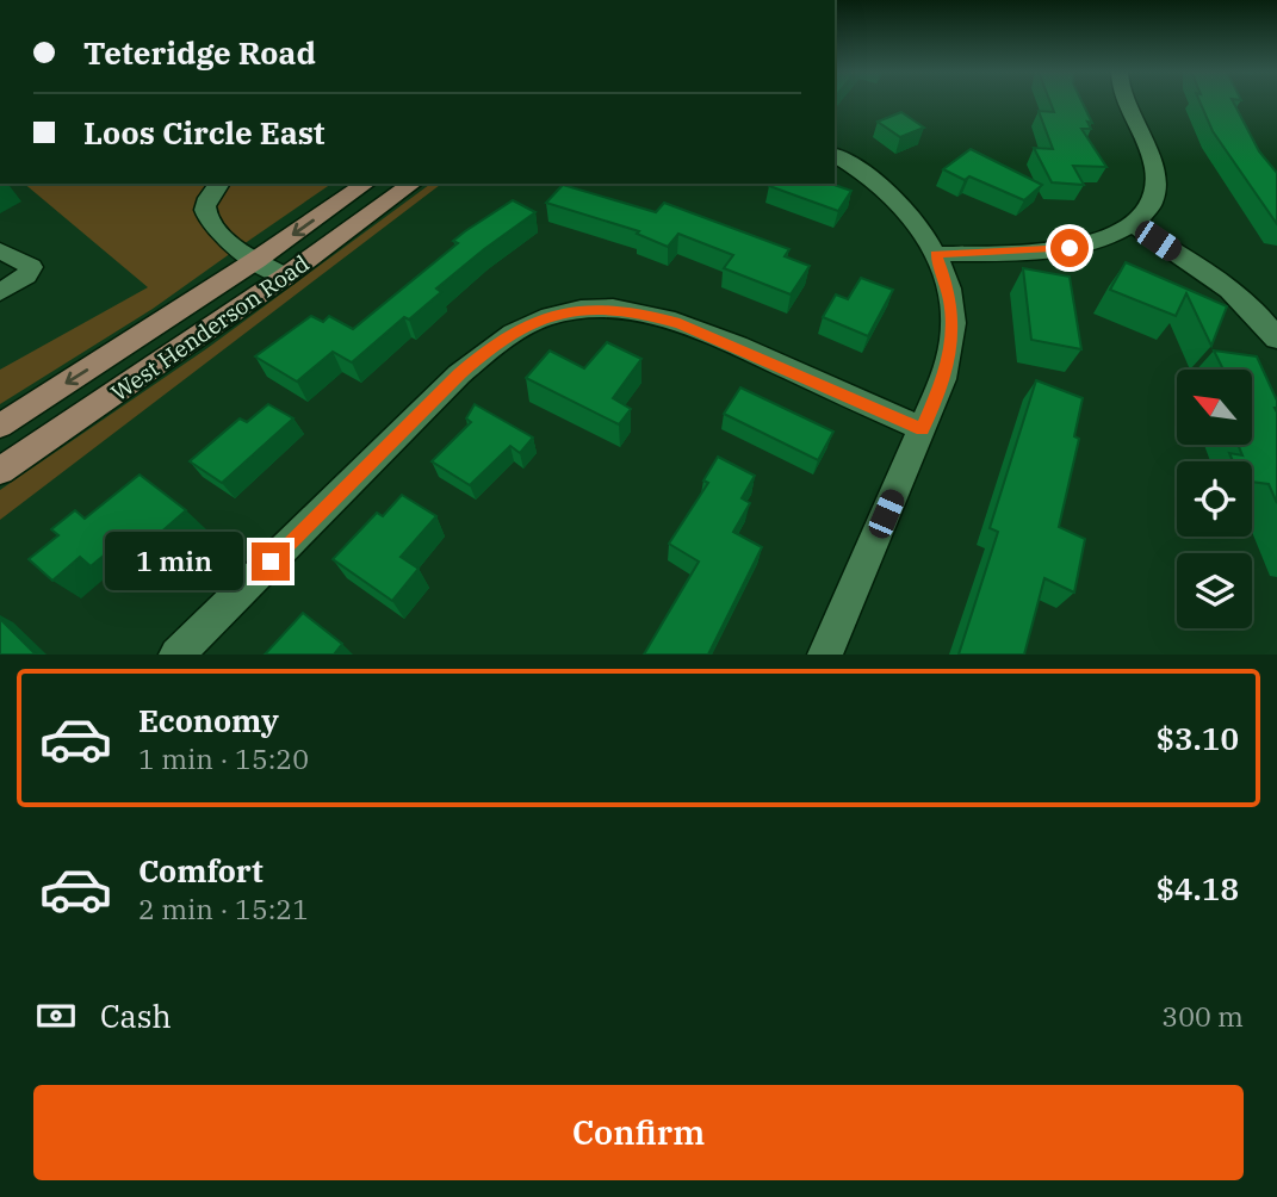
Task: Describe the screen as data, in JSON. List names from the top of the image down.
{
  "streets": {
    "main road": ["West Henderson Road"]
  },
  "north": "top left",
  "page": {
    "banner": ["Teteridge Road", "Loos Circle East"],
    "bubble": "1 min",
    "list": [
      {
        "name": "Economy",
        "note": "1 min · 15:20",
        "value": "$3.10"
      },
      {
        "name": "Comfort",
        "note": "2 min · 15:21",
        "value": "$4.18"
      }
    ],
    "pay": ["Cash", "300 m"],
    "buttons": "Confirm"
  }
}
